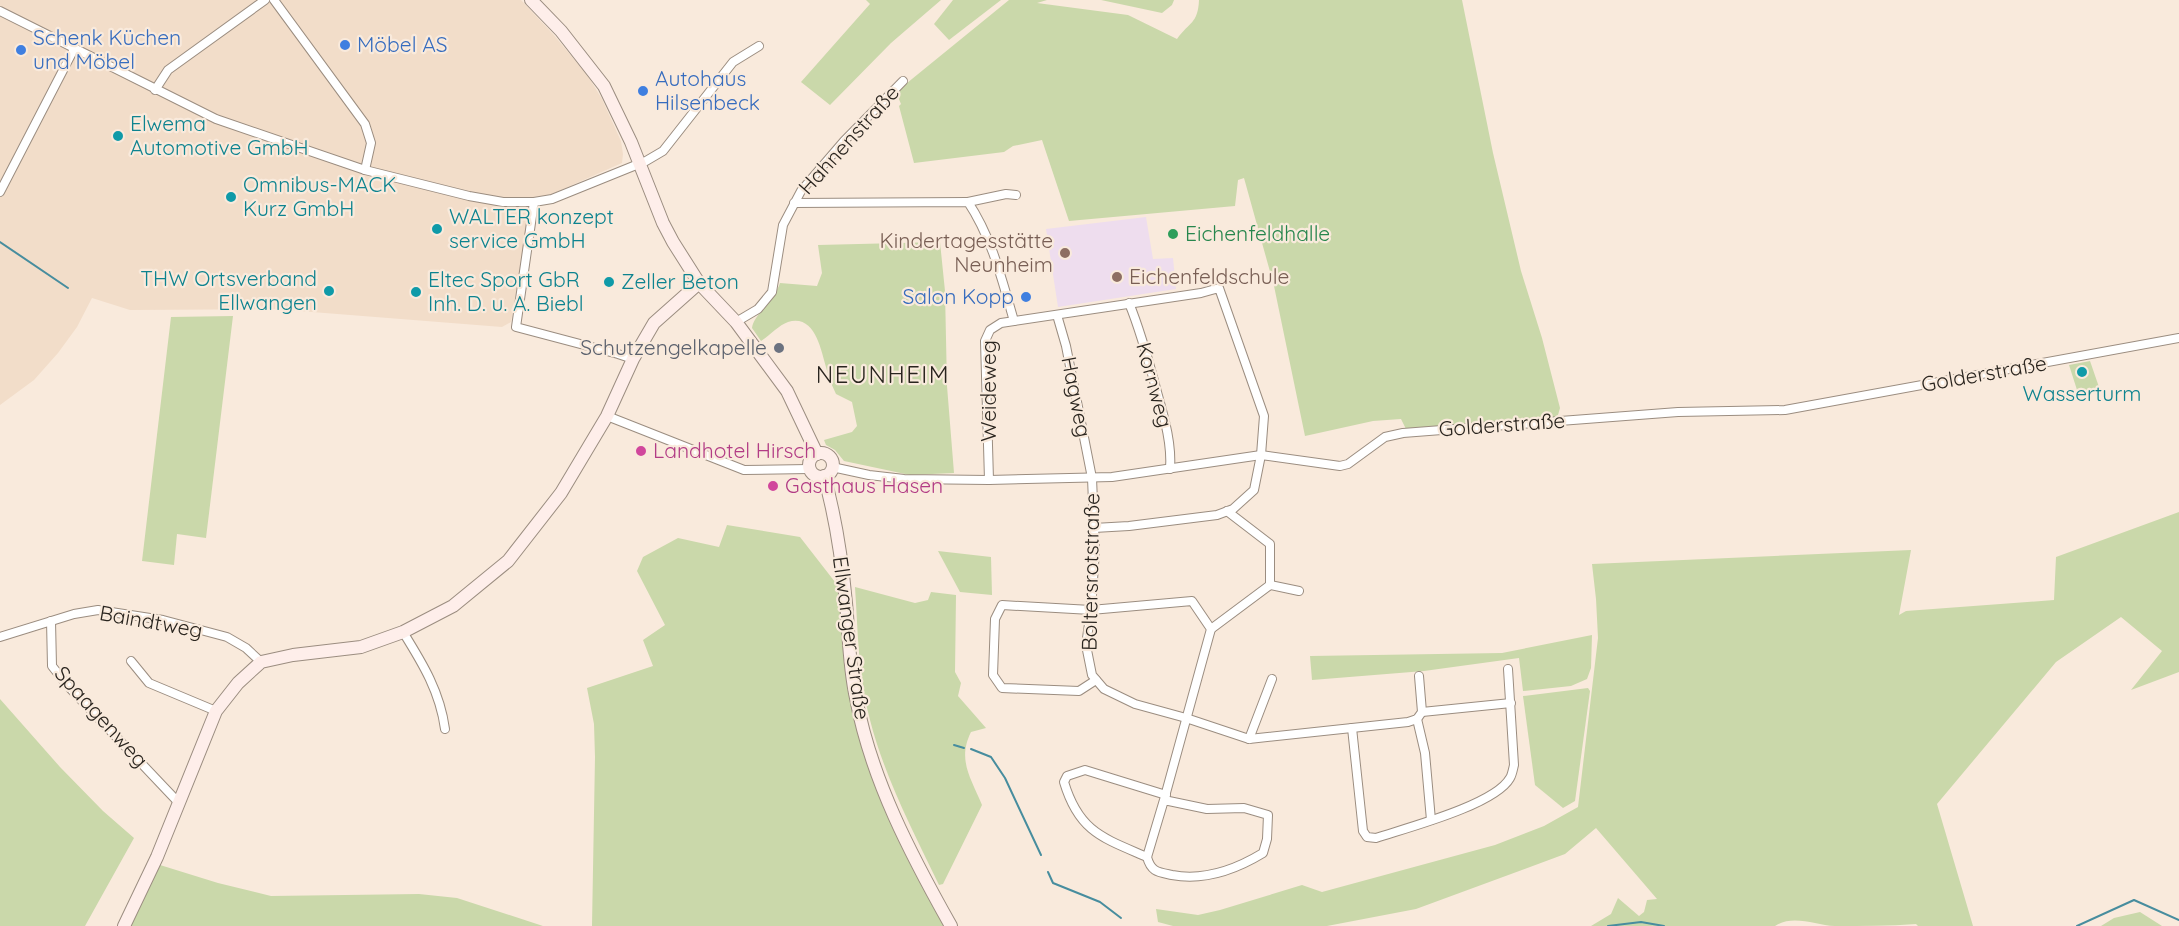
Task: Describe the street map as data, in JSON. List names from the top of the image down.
{
  "streets": {
    "street": [
      "Hahnenstraße",
      "Golderstraße",
      "Kornweg",
      "Weideweg",
      "Hagweg",
      "Boltersrotstraße",
      "Baindtweg",
      "Ellwanger Straße",
      "Spaagenweg"
    ]
  },
  "crossings": [
    ["Golderstraße", "Kornweg"],
    ["Golderstraße", "Weideweg"],
    ["Golderstraße", "Hagweg"],
    ["Golderstraße", "Boltersrotstraße"],
    ["Golderstraße", "Ellwanger Straße"],
    ["Kornweg", "Weideweg"],
    ["Weideweg", "Hagweg"],
    ["Hagweg", "Boltersrotstraße"],
    ["Baindtweg", "Spaagenweg"]
  ],
  "districts": ["NEUNHEIM"],
  "places": [
    "Möbel AS",
    "Schenk Küchen und Möbel",
    "Autohaus Hilsenbeck",
    "Elwema Automotive GmbH",
    "Omnibus-MACK Kurz GmbH",
    "WALTER konzept service GmbH",
    "Eichenfeldhalle",
    "Kindertagesstätte Neunheim",
    "Eichenfeldschule",
    "Zeller Beton",
    "THW Ortsverband Ellwangen",
    "Eltec Sport GbR Inh. D. u. A. Biebl",
    "Salon Kopp",
    "Schutzengelkapelle",
    "Wasserturm",
    "Landhotel Hirsch",
    "Gasthaus Hasen"
  ]
}
